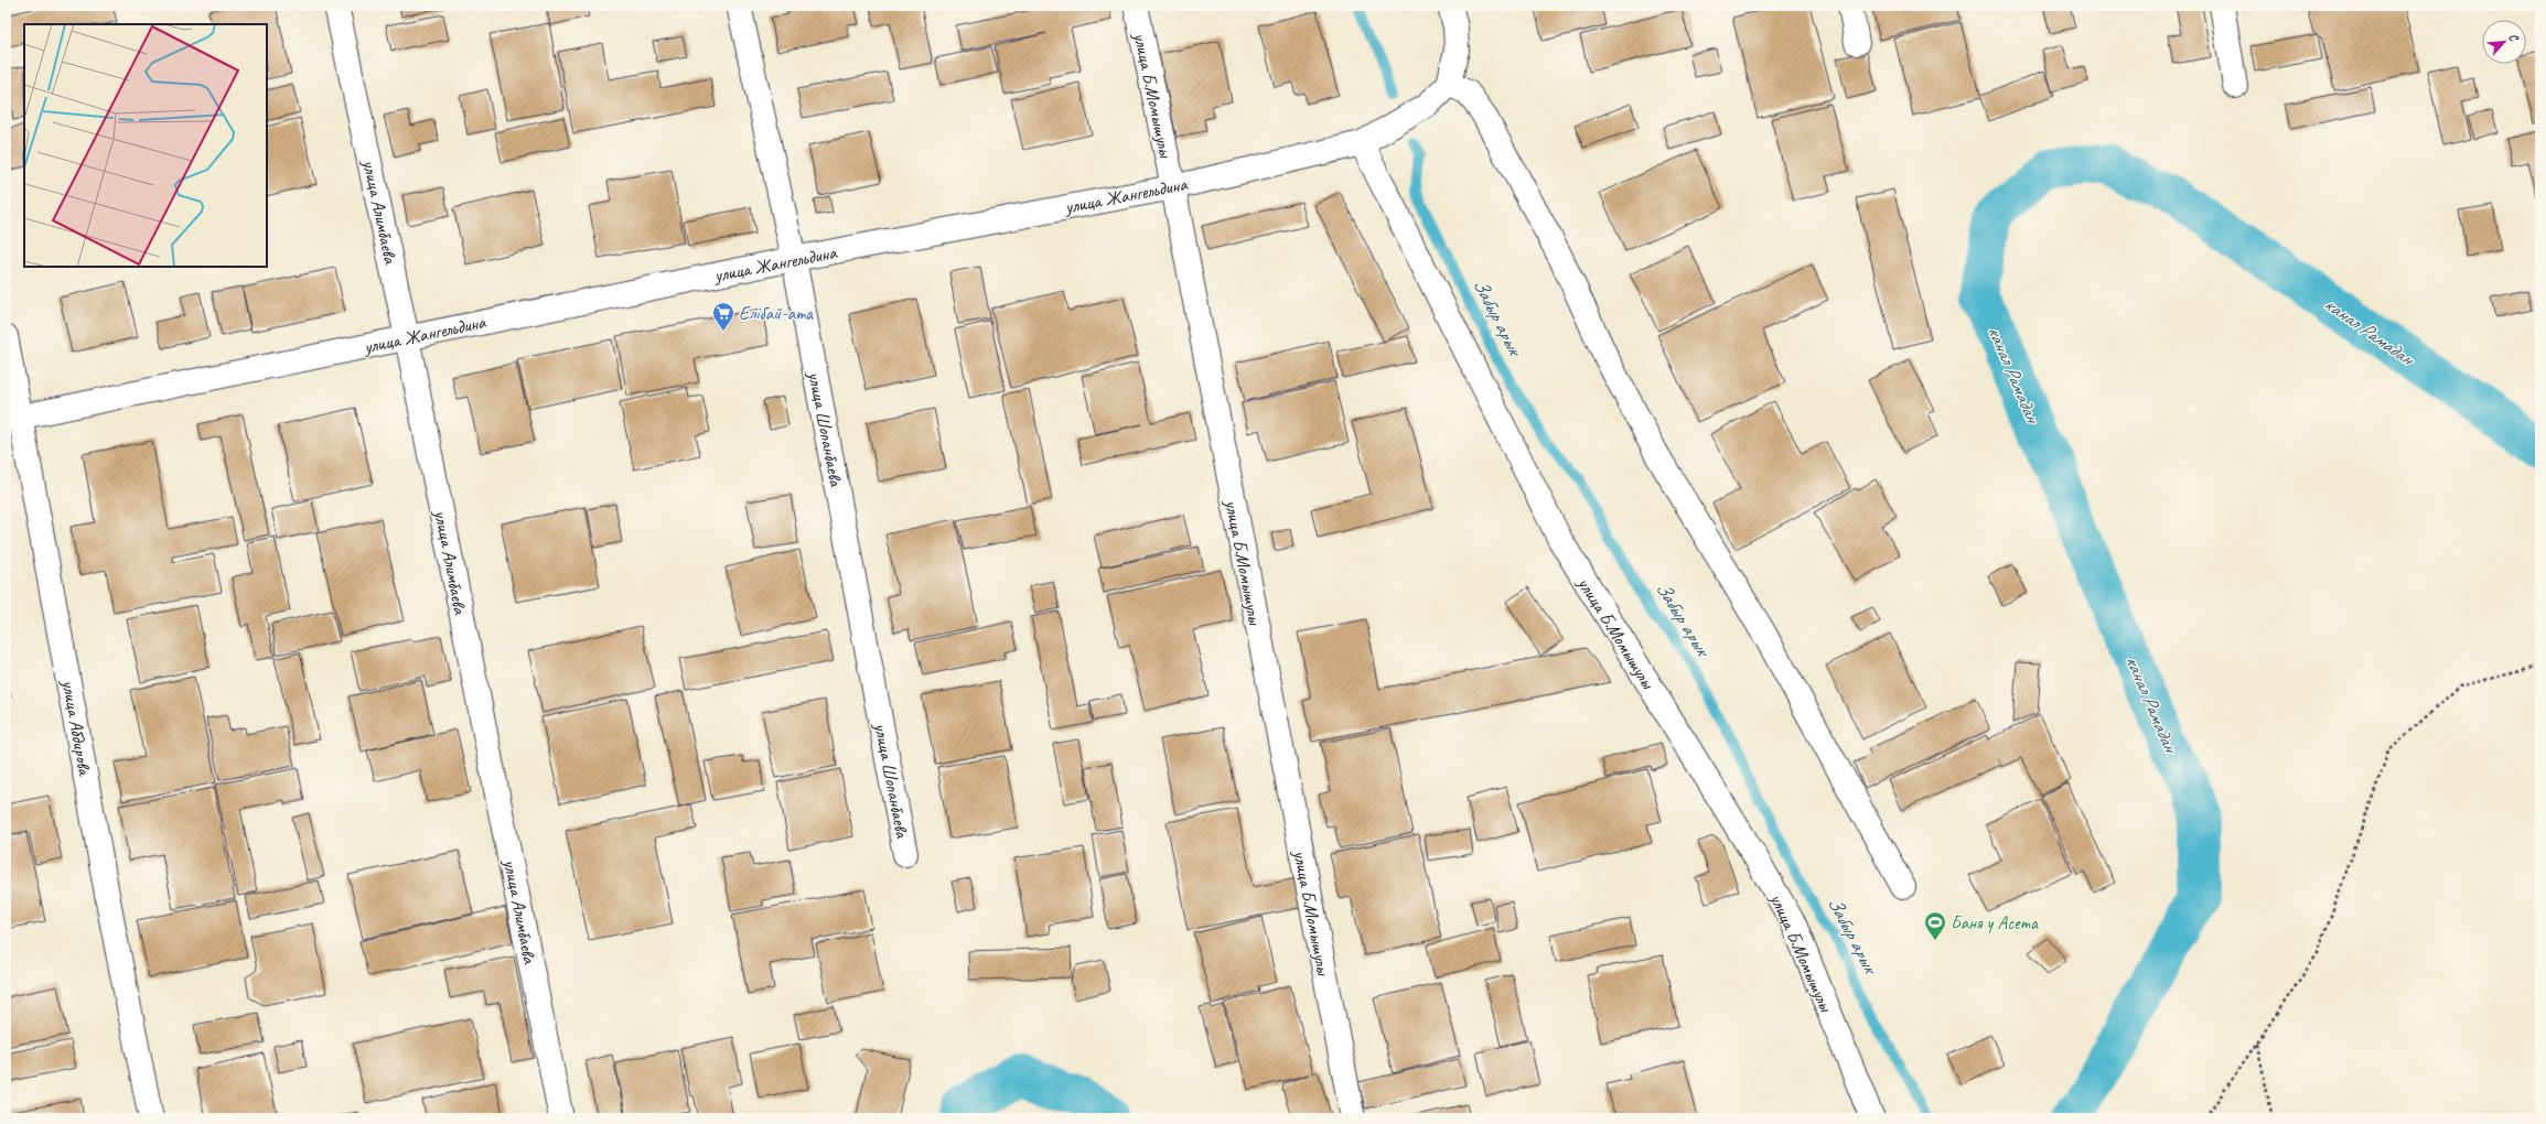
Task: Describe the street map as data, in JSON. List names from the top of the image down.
{
  "streets": {
    "street": [
      "улица Б.Момышулы",
      "улица Жангельдина",
      "улица Алимбаева",
      "улица Шопанбаева",
      "улица Абдирова"
    ]
  },
  "crossings": [
    ["улица Б.Момышулы", "улица Жангельдина"],
    ["улица Жангельдина", "улица Алимбаева"],
    ["улица Жангельдина", "улица Шопанбаева"],
    ["улица Жангельдина", "улица Абдирова"]
  ],
  "water": ["Забыр арык", "канал Рамадан"],
  "places": {
    "supermarket": ["Елібай-ата"],
    "sports": ["Баня у Асета"]
  },
  "north": "top right"
}
